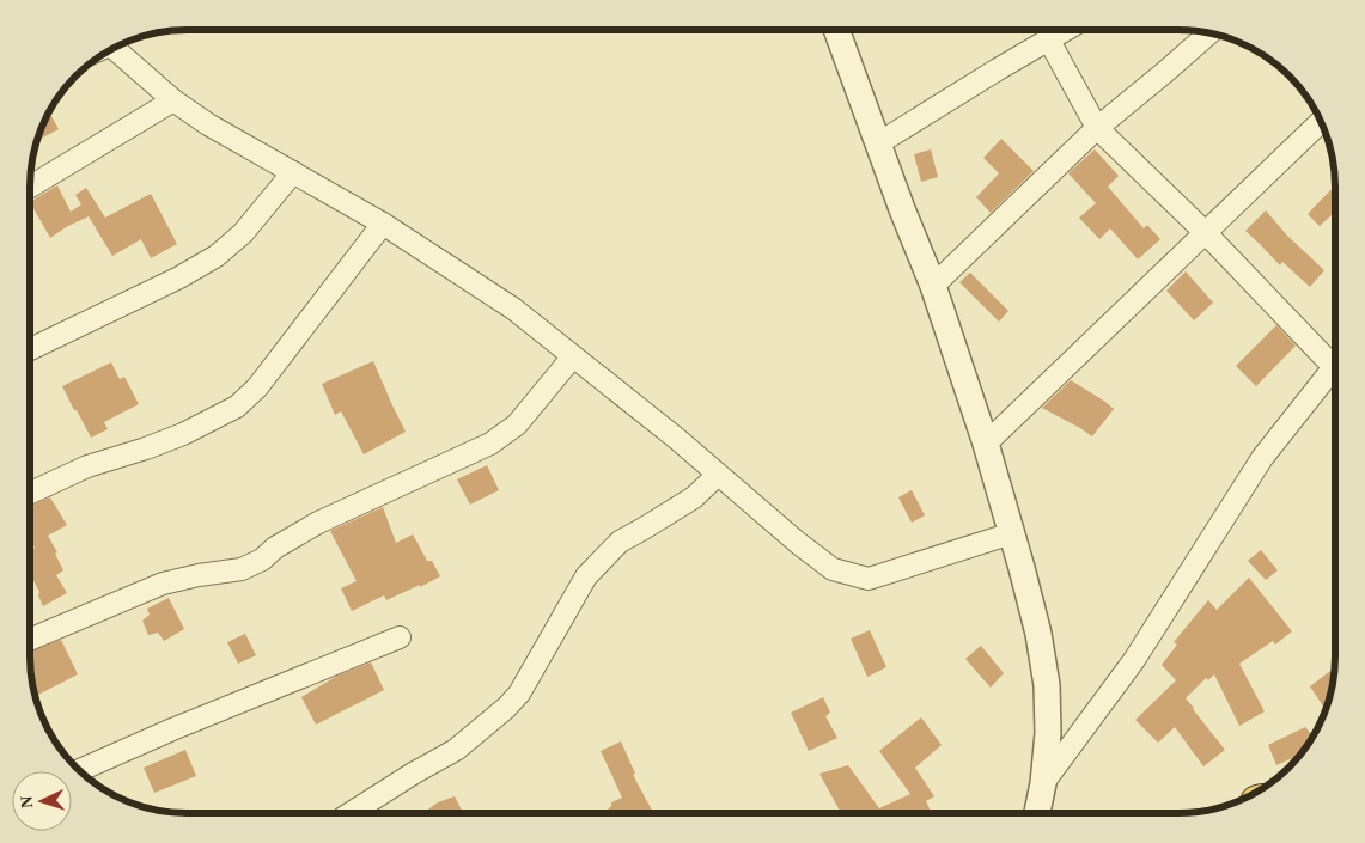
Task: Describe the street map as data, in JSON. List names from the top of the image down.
{
  "north": "left"
}
